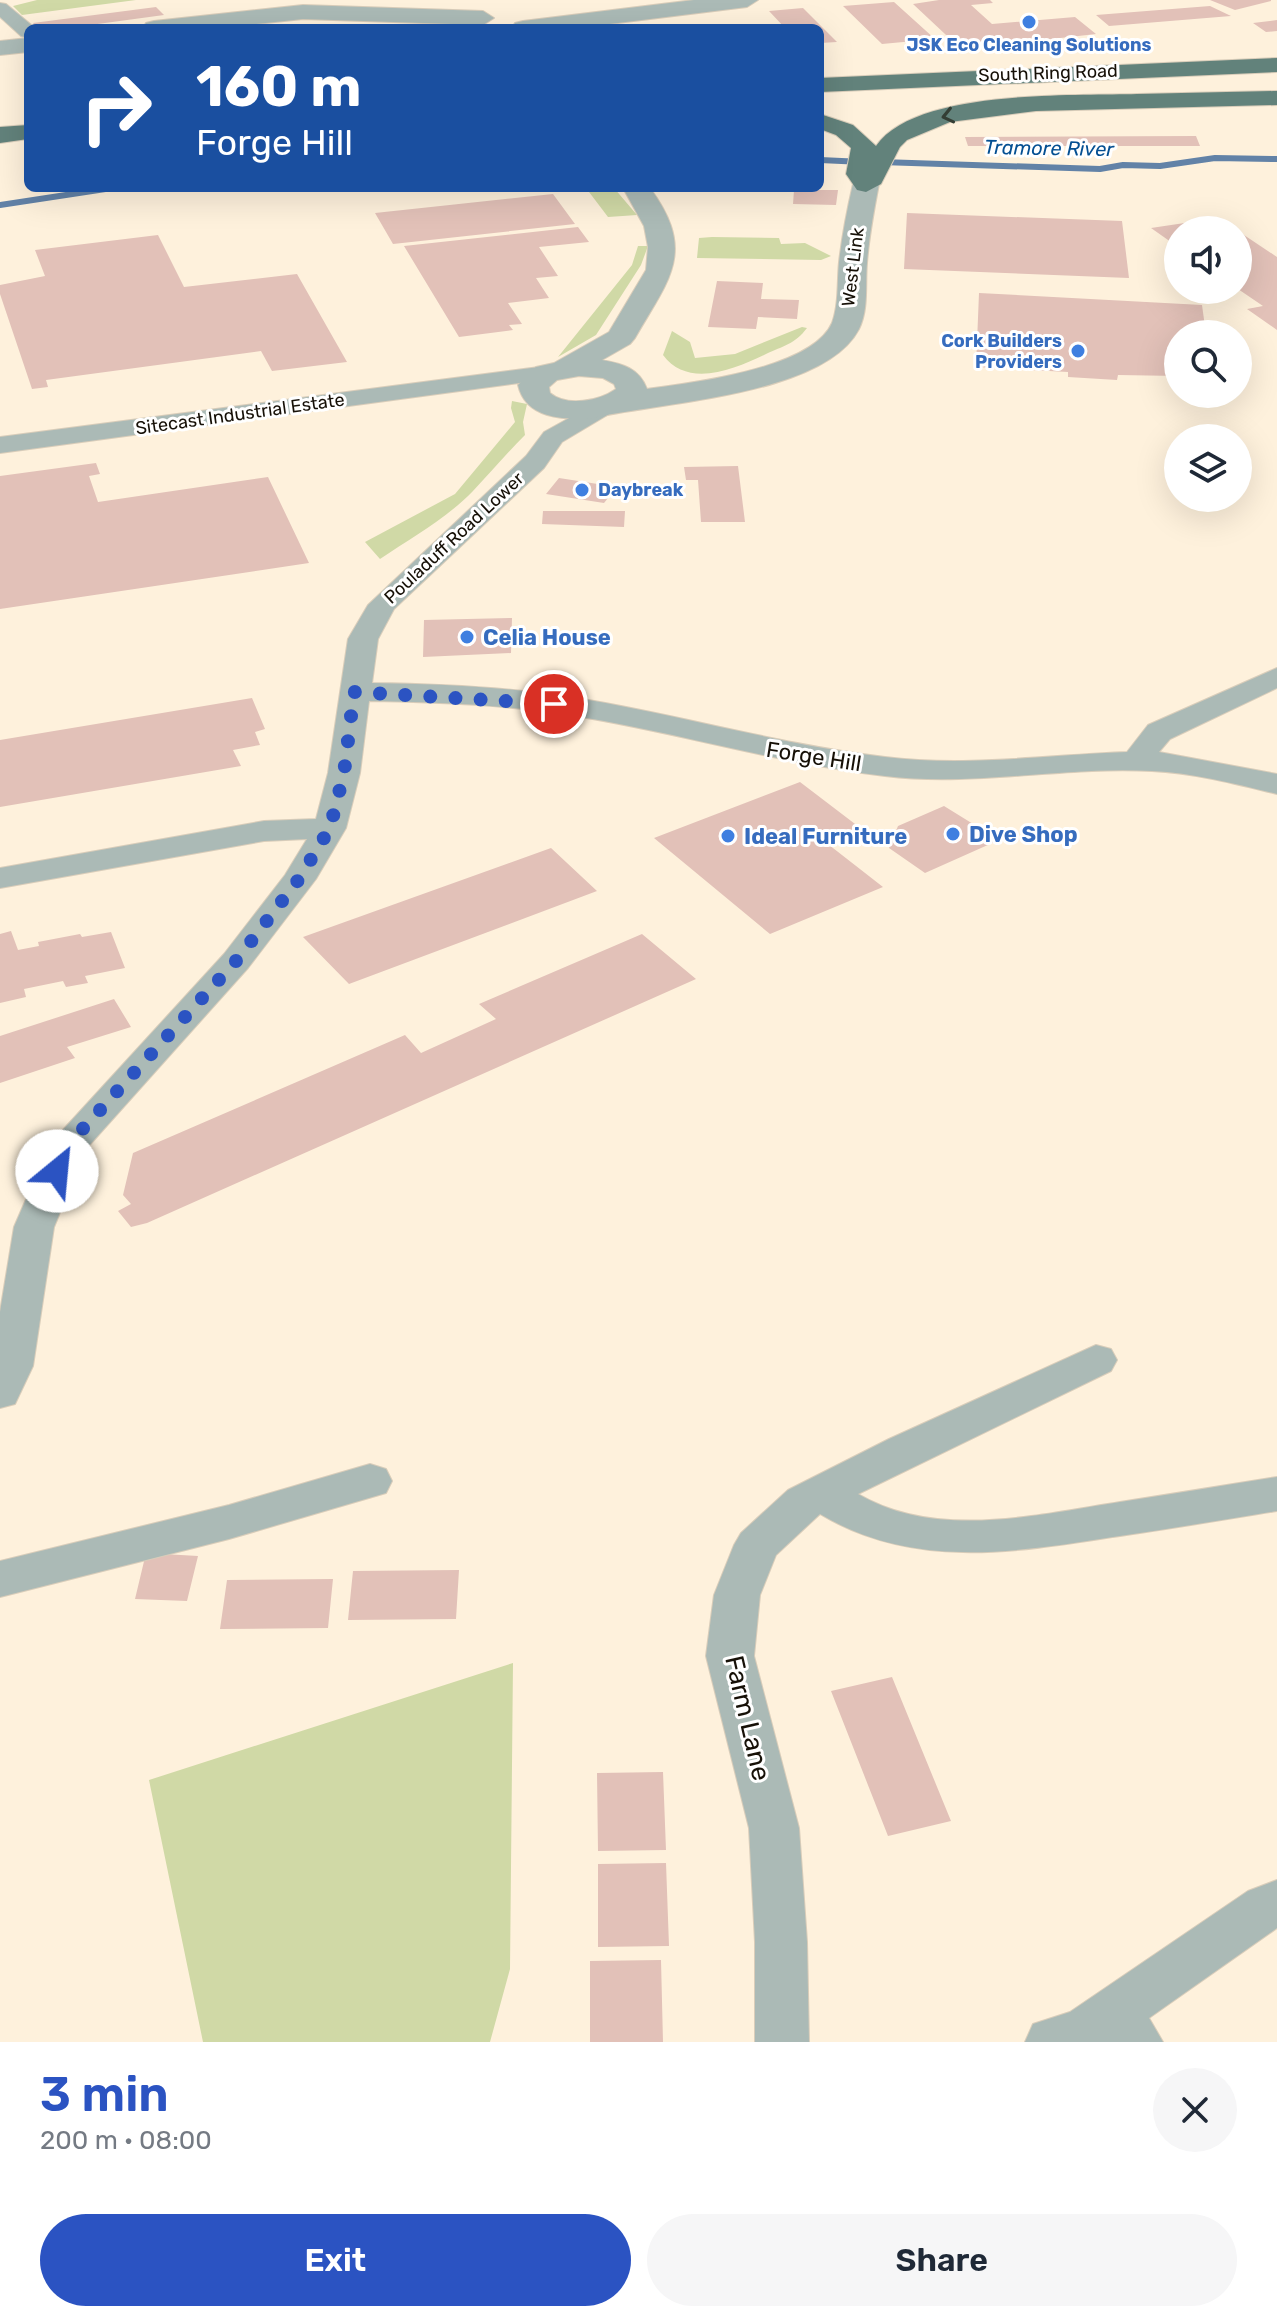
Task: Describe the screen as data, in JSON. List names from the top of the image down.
{
  "streets": {
    "highway": ["South Ring Road"],
    "street": [
      "West Link",
      "Sitecast Industrial Estate",
      "Pouladuff Road Lower",
      "Forge Hill",
      "Farm Lane"
    ]
  },
  "crossings": [
    ["West Link", "Pouladuff Road Lower"],
    ["Pouladuff Road Lower", "Forge Hill"]
  ],
  "water": ["Tramore River"],
  "places": [
    "JSK Eco Cleaning Solutions",
    "Cork Builders Providers",
    "Daybreak",
    "Celia House",
    "Dive Shop",
    "Ideal Furniture"
  ],
  "page": {
    "turn": ["160 m", "Forge Hill"],
    "heading": ["3 min", "200 m · 08:00"],
    "buttons": ["Exit", "Share"]
  }
}
